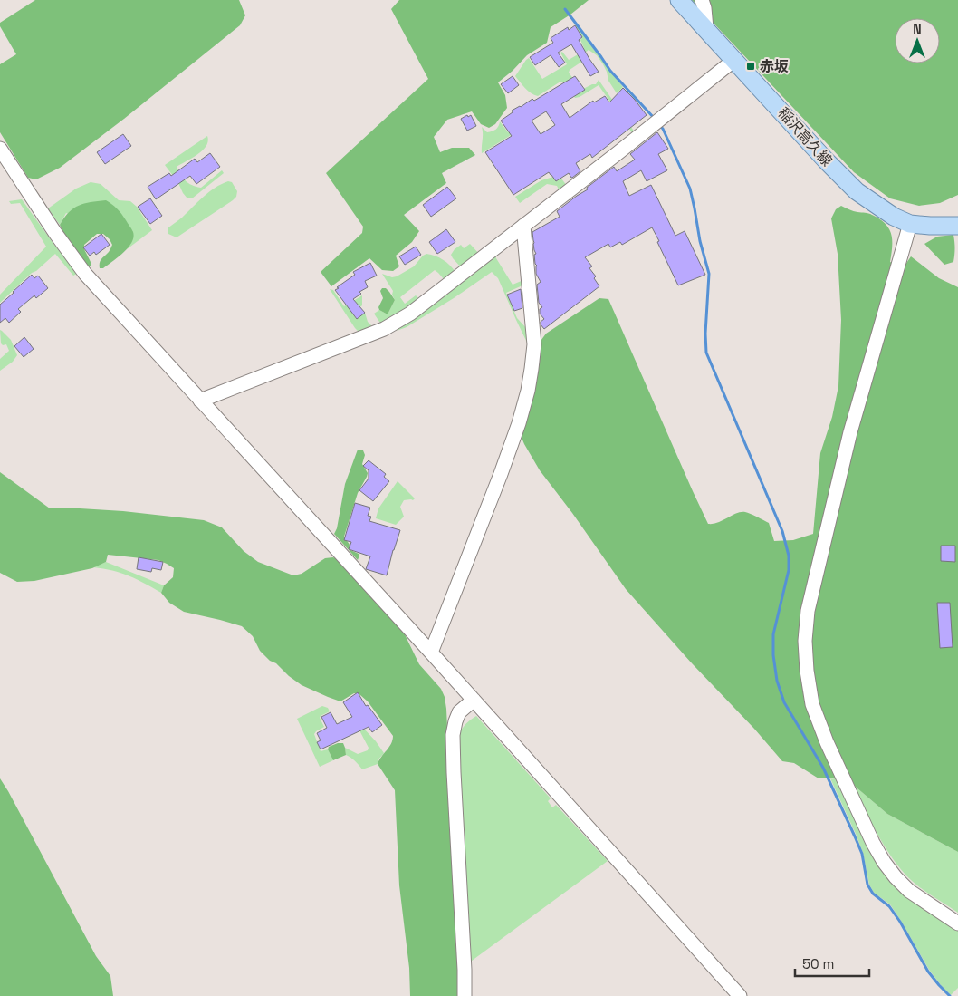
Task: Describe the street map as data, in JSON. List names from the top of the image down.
{
  "streets": {
    "main road": ["稲沢高久線"]
  },
  "places": {
    "transit": ["赤坂"]
  },
  "scale_bar": "50 m",
  "north": "top"
}
